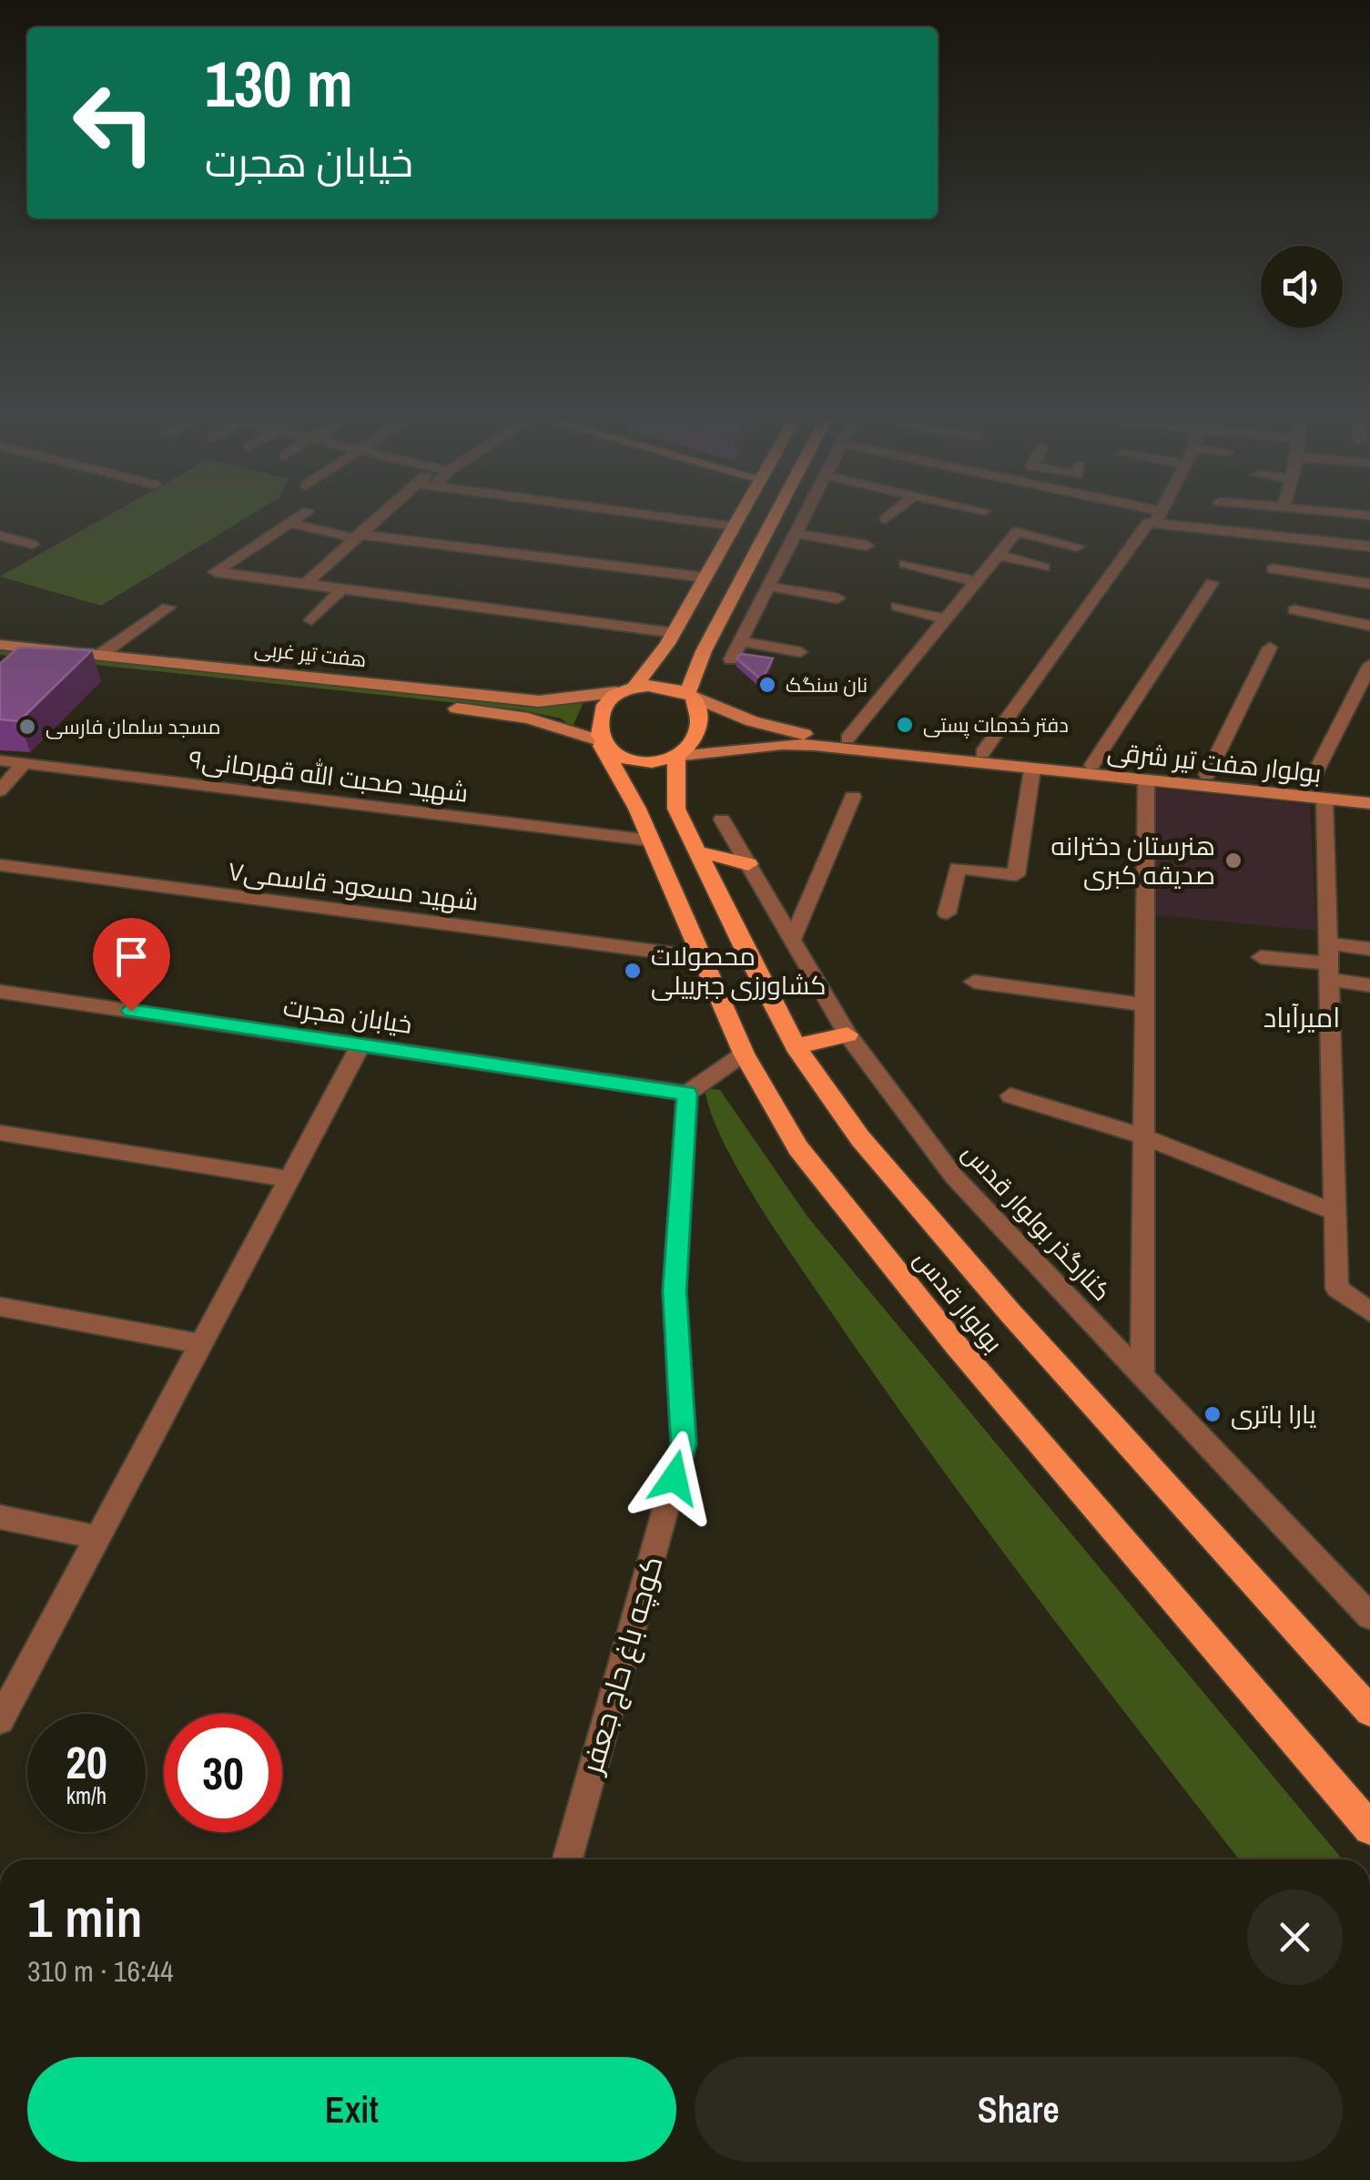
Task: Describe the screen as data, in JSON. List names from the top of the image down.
{
  "streets": {
    "main road": ["هفت تیر غربی", "بولوار هفت تیر شرقی", "بولوار قدس"],
    "street": [
      "شهید صحبت الله قهرمانی۹",
      "شهید مسعود قاسمی۷",
      "خیابان هجرت",
      "کنارگذر بولوار قدس",
      "کوچه باغ حاج جعفر"
    ]
  },
  "crossings": [
    ["هفت تیر غربی", "بولوار هفت تیر شرقی"],
    ["هفت تیر غربی", "بولوار قدس"],
    ["بولوار هفت تیر شرقی", "بولوار قدس"],
    ["شهید صحبت الله قهرمانی۹", "بولوار قدس"],
    ["شهید مسعود قاسمی۷", "بولوار قدس"],
    ["خیابان هجرت", "کوچه باغ حاج جعفر"]
  ],
  "districts": ["امیرآباد"],
  "places": [
    "نان سنگک",
    "دفتر خدمات پستی",
    "مسجد سلمان فارسی",
    "هنرستان دخترانه صدیقه کبری",
    "محصولات کشاورزی جبرییلی",
    "یارا باتری"
  ],
  "page": {
    "turn": ["130 m", "خیابان هجرت"],
    "speed": "20 km/h",
    "limit": "30",
    "heading": ["1 min", "310 m · 16:44"],
    "buttons": ["Exit", "Share"]
  }
}
